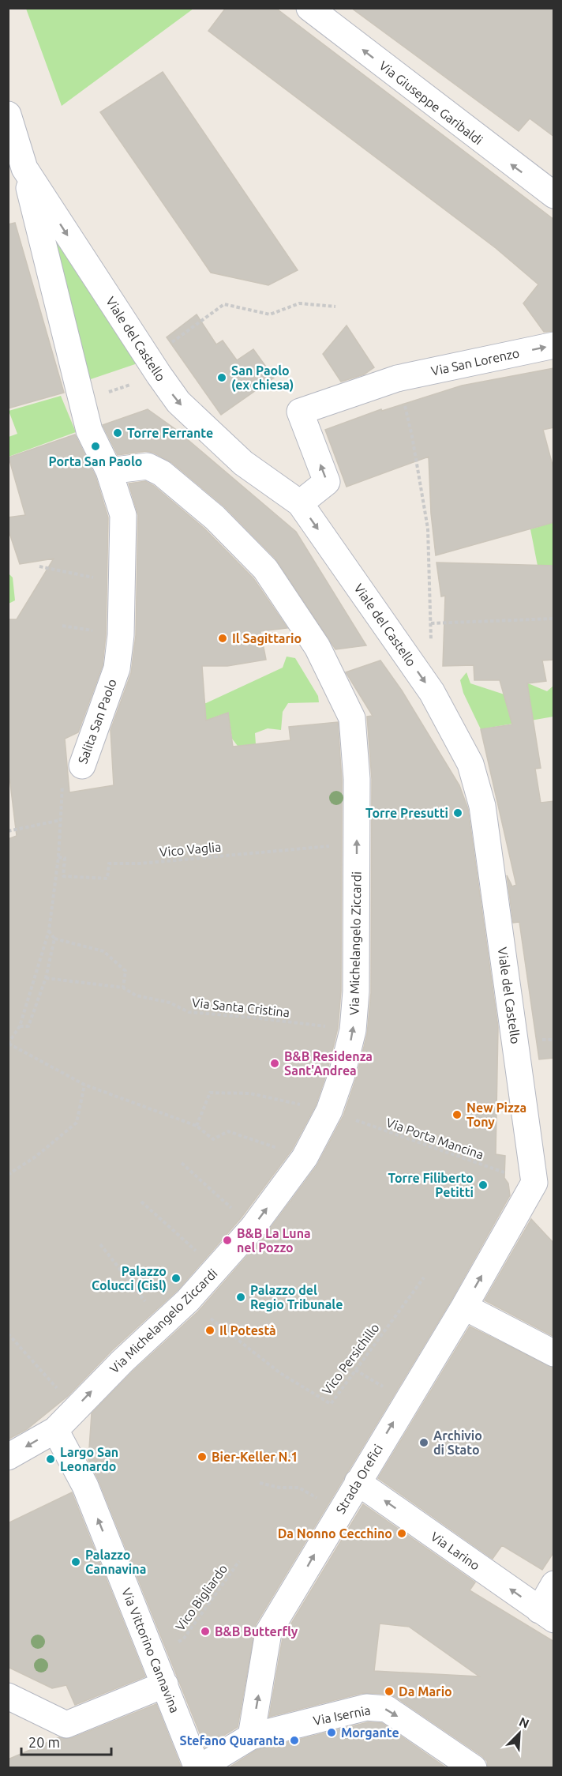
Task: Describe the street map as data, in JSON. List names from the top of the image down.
{
  "streets": {
    "street": [
      "Via Giuseppe Garibaldi",
      "Viale del Castello",
      "Via San Lorenzo",
      "Salita San Paolo",
      "Via Michelangelo Ziccardi",
      "Strada Orefici",
      "Via Larino",
      "Via Vittorino Cannavina",
      "Via Isernia"
    ],
    "path": [
      "Vico Vaglia",
      "Via Santa Cristina",
      "Via Porta Mancina",
      "Vico Persichillo",
      "Vico Bigliardo"
    ]
  },
  "crossings": [
    ["Viale del Castello", "Via San Lorenzo"],
    ["Viale del Castello", "Salita San Paolo"],
    ["Viale del Castello", "Via Michelangelo Ziccardi"],
    ["Viale del Castello", "Via Porta Mancina"],
    ["Viale del Castello", "Strada Orefici"],
    ["Salita San Paolo", "Vico Vaglia"],
    ["Salita San Paolo", "Via Michelangelo Ziccardi"],
    ["Vico Vaglia", "Via Michelangelo Ziccardi"],
    ["Via Michelangelo Ziccardi", "Via Santa Cristina"],
    ["Via Michelangelo Ziccardi", "Via Porta Mancina"],
    ["Via Michelangelo Ziccardi", "Vico Persichillo"],
    ["Via Michelangelo Ziccardi", "Via Vittorino Cannavina"],
    ["Via Porta Mancina", "Strada Orefici"],
    ["Strada Orefici", "Via Larino"],
    ["Strada Orefici", "Via Isernia"],
    ["Vico Bigliardo", "Via Vittorino Cannavina"]
  ],
  "one_way": [
    "Via Giuseppe Garibaldi",
    "Viale del Castello",
    "Via San Lorenzo",
    "Strada Orefici",
    "Via Vittorino Cannavina",
    "Via Isernia"
  ],
  "places": [
    "San Paolo (ex chiesa)",
    "Torre Ferrante",
    "Porta San Paolo",
    "Il Sagittario",
    "Torre Presutti",
    "B&B Residenza Sant'Andrea",
    "New Pizza Tony",
    "Torre Filiberto Petitti",
    "B&B La Luna nel Pozzo",
    "Palazzo Colucci (Cisl)",
    "Palazzo del Regio Tribunale",
    "Il Potestà",
    "Archivio di Stato",
    "Bier-Keller N.1",
    "Largo San Leonardo",
    "Da Nonno Cecchino",
    "Palazzo Cannavina",
    "B&B Butterfly",
    "Da Mario",
    "Morgante",
    "Stefano Quaranta"
  ],
  "scale_bar": "20 m",
  "north": "top right"
}
